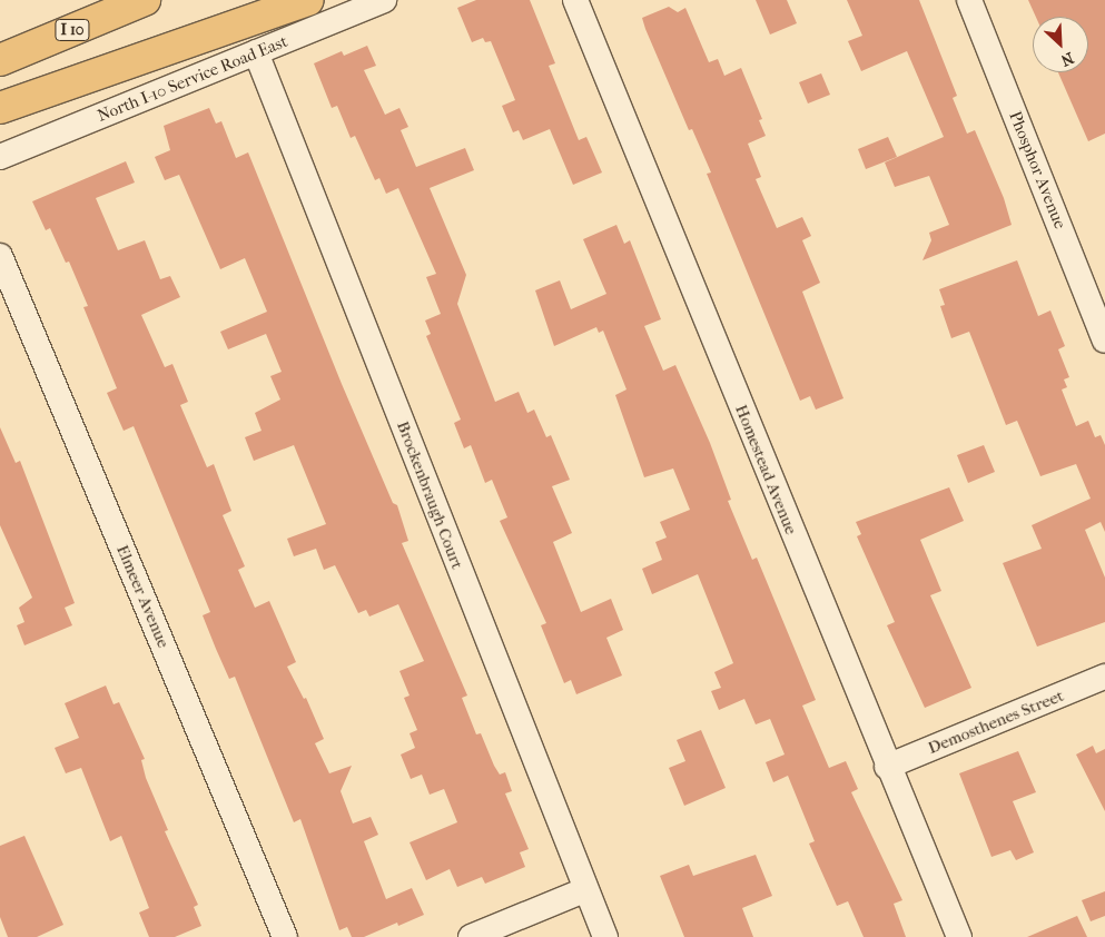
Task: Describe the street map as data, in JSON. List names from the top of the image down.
{
  "streets": {
    "highway": ["I 10"],
    "street": [
      "North I-10 Service Road East",
      "Phosphor Avenue",
      "Homestead Avenue",
      "Brockenbraugh Court",
      "Elmeer Avenue",
      "Demosthenes Street"
    ]
  },
  "crossings": [
    ["North I-10 Service Road East", "Brockenbraugh Court"],
    ["Homestead Avenue", "Demosthenes Street"]
  ],
  "north": "bottom right"
}
